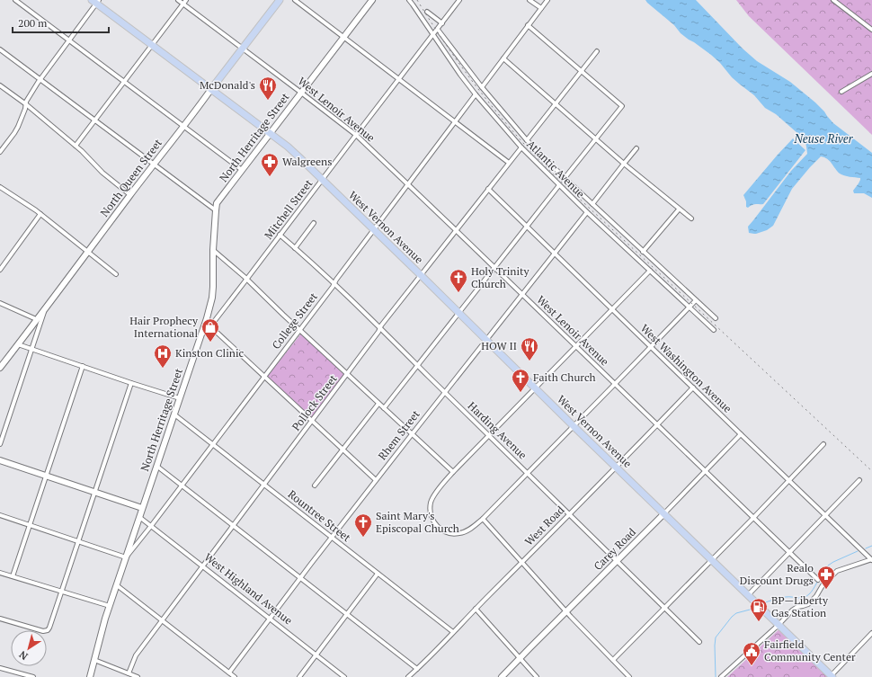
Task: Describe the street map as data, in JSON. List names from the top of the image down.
{
  "streets": {
    "main road": ["North Queen Street", "West Vernon Avenue"],
    "street": [
      "West Lenoir Avenue",
      "North Herritage Street",
      "Atlantic Avenue",
      "Mitchell Street",
      "College Street",
      "West Washington Avenue",
      "Pollock Street",
      "Harding Avenue",
      "Rhem Street",
      "Rountree Street",
      "West Road",
      "Carey Road",
      "West Highland Avenue"
    ]
  },
  "crossings": [
    ["West Lenoir Avenue", "North Herritage Street"],
    ["West Lenoir Avenue", "North Queen Street"],
    ["West Lenoir Avenue", "Mitchell Street"],
    ["West Lenoir Avenue", "College Street"],
    ["West Lenoir Avenue", "Pollock Street"],
    ["West Lenoir Avenue", "Rhem Street"],
    ["West Lenoir Avenue", "West Road"],
    ["West Lenoir Avenue", "Carey Road"],
    ["North Herritage Street", "Mitchell Street"],
    ["North Herritage Street", "West Vernon Avenue"],
    ["North Herritage Street", "College Street"],
    ["North Herritage Street", "Rountree Street"],
    ["North Herritage Street", "West Highland Avenue"],
    ["Atlantic Avenue", "Mitchell Street"],
    ["Atlantic Avenue", "College Street"],
    ["Atlantic Avenue", "Pollock Street"],
    ["Atlantic Avenue", "Rhem Street"],
    ["North Queen Street", "West Vernon Avenue"],
    ["Mitchell Street", "West Vernon Avenue"],
    ["Mitchell Street", "Harding Avenue"],
    ["West Vernon Avenue", "College Street"],
    ["West Vernon Avenue", "Pollock Street"],
    ["West Vernon Avenue", "Rhem Street"],
    ["West Vernon Avenue", "West Road"],
    ["West Vernon Avenue", "Carey Road"],
    ["College Street", "Harding Avenue"],
    ["College Street", "Rountree Street"],
    ["College Street", "West Highland Avenue"],
    ["West Washington Avenue", "Pollock Street"],
    ["West Washington Avenue", "Rhem Street"],
    ["West Washington Avenue", "West Road"],
    ["West Washington Avenue", "Carey Road"],
    ["Pollock Street", "Harding Avenue"],
    ["Pollock Street", "Rountree Street"],
    ["Pollock Street", "West Highland Avenue"],
    ["Harding Avenue", "Rhem Street"],
    ["Harding Avenue", "West Road"],
    ["Harding Avenue", "Carey Road"],
    ["Rhem Street", "Rountree Street"],
    ["Rhem Street", "West Highland Avenue"],
    ["Rountree Street", "West Road"]
  ],
  "water": ["Neuse River"],
  "places": {
    "restaurant": ["McDonald's", "HOW II"],
    "pharmacy": ["Walgreens", "Realo Discount Drugs"],
    "church": ["Holy Trinity Church", "Faith Church", "Saint Mary's Episcopal Church"],
    "shop": ["Hair Prophecy International"],
    "hospital": ["Kinston Clinic"],
    "fuel station": ["BP—Liberty Gas Station"],
    "public building": ["Fairfield Community Center"]
  },
  "scale_bar": "200 m",
  "north": "bottom left"
}
